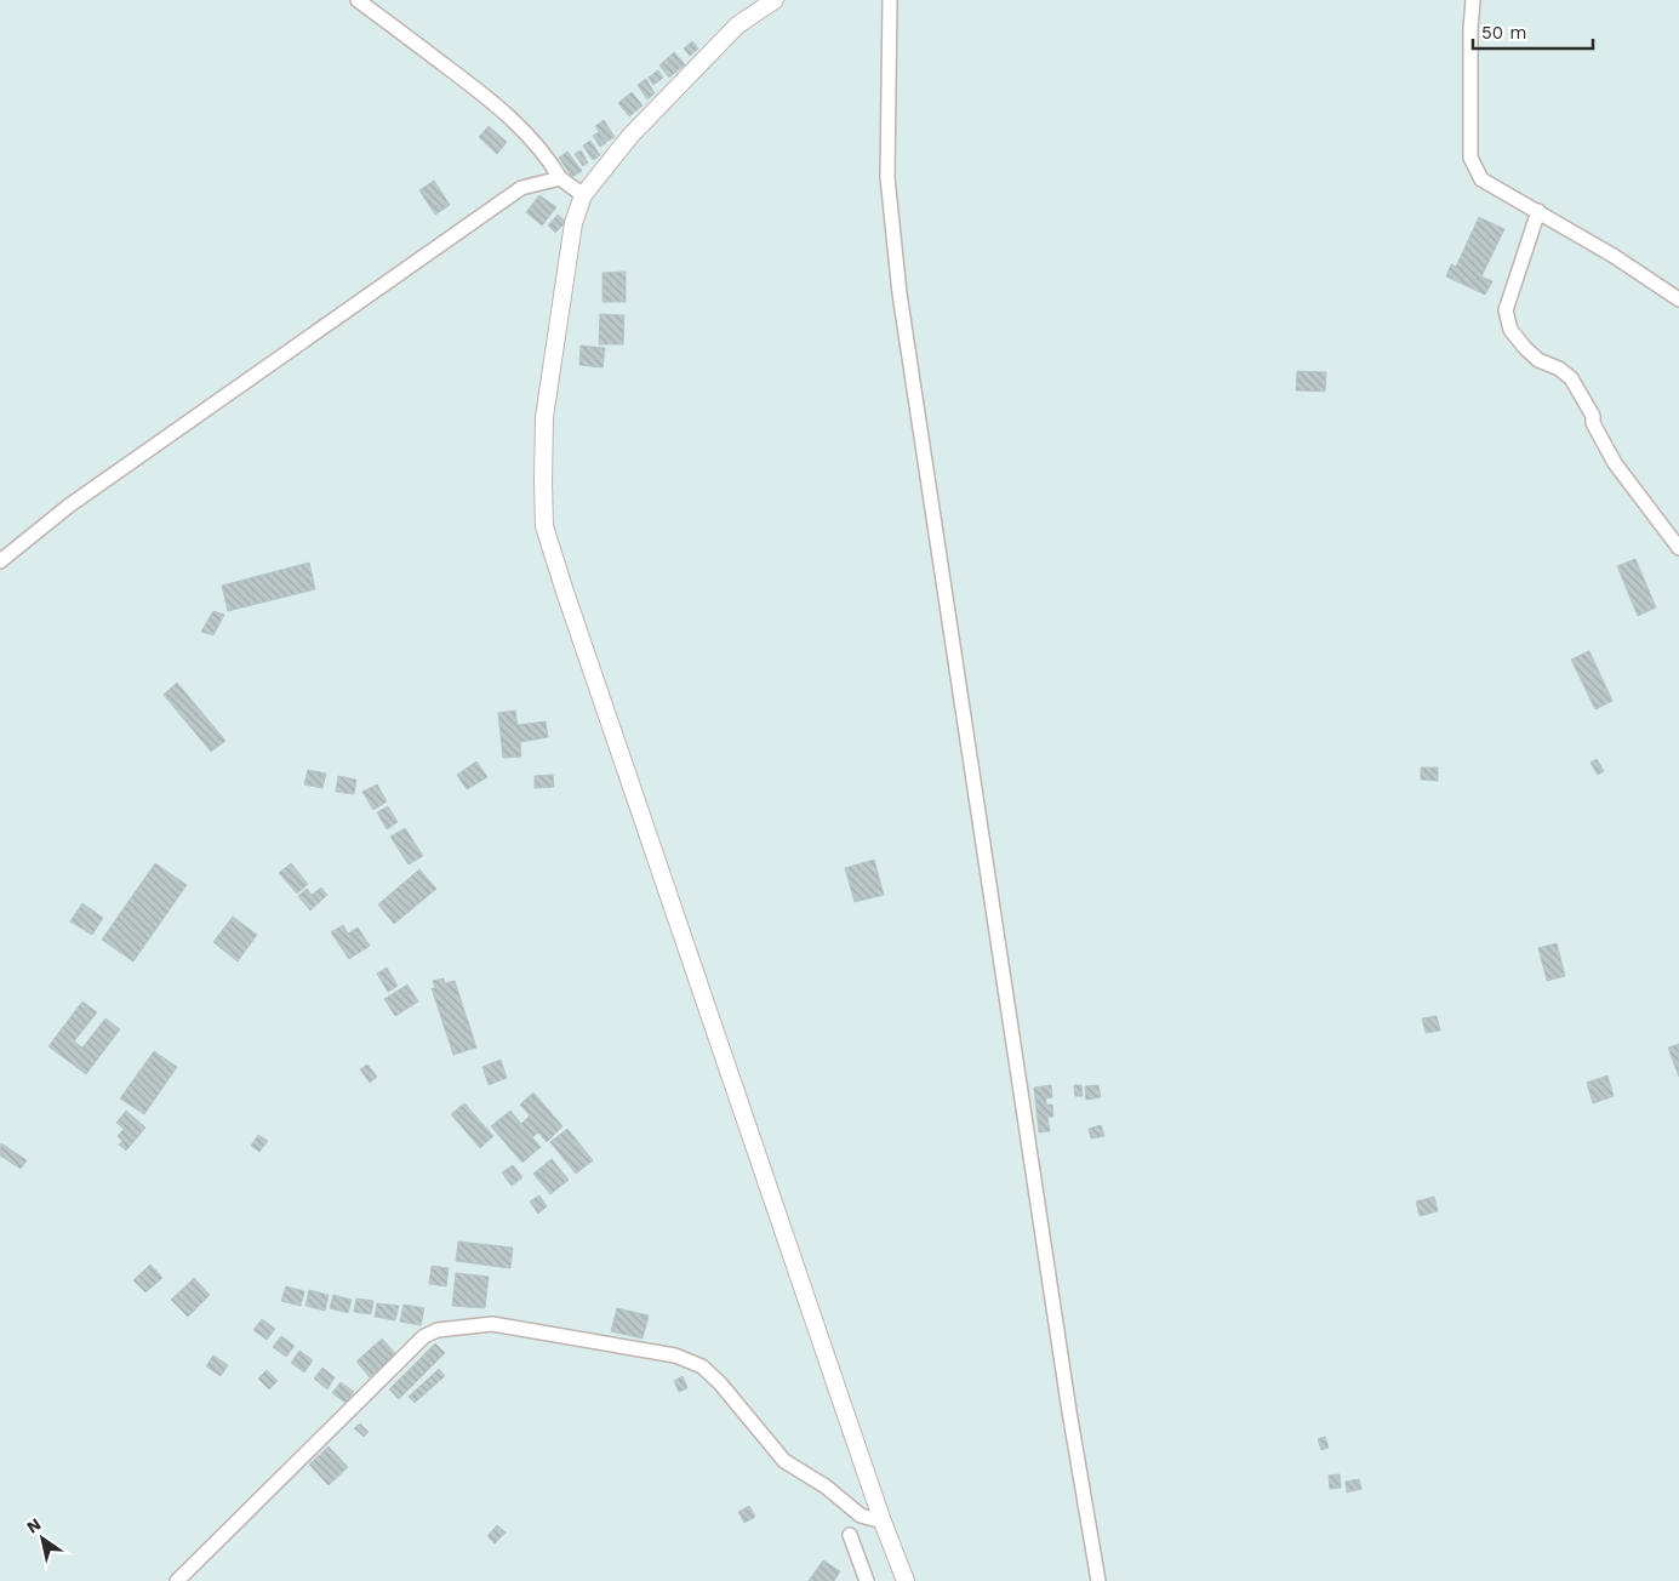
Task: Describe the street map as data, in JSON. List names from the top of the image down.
{
  "scale_bar": "50 m",
  "north": "top left"
}
